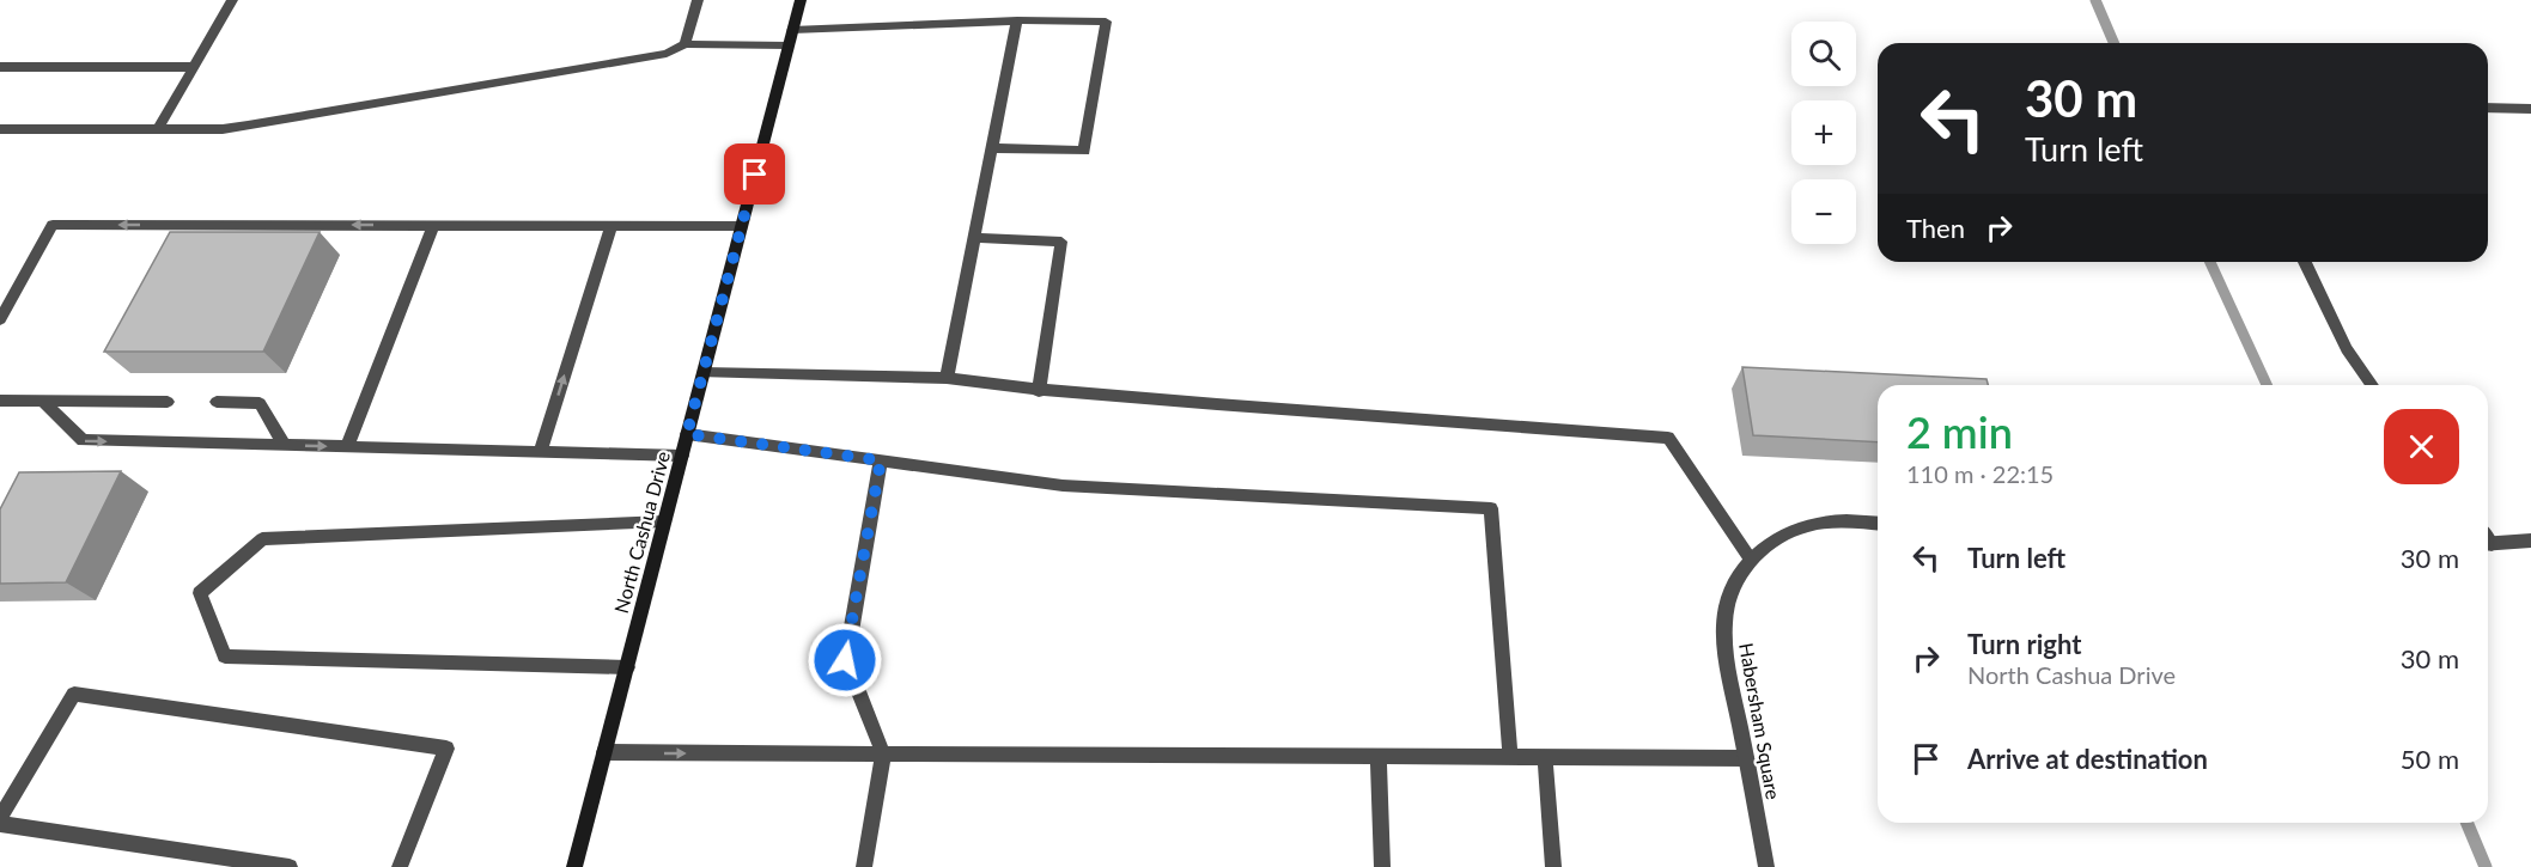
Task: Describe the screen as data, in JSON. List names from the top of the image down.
{
  "streets": {
    "main road": ["North Cashua Drive"],
    "street": ["Habersham Square"]
  },
  "page": {
    "map_buttons": ["+", "−"],
    "turn": ["30 m", "Turn left"],
    "then": "Then",
    "heading": ["2 min", "110 m · 22:15"],
    "list": [
      {
        "name": "Turn left",
        "value": "30 m"
      },
      {
        "name": "Turn right",
        "note": "North Cashua Drive",
        "value": "30 m"
      },
      {
        "name": "Arrive at destination",
        "value": "50 m"
      }
    ]
  }
}
